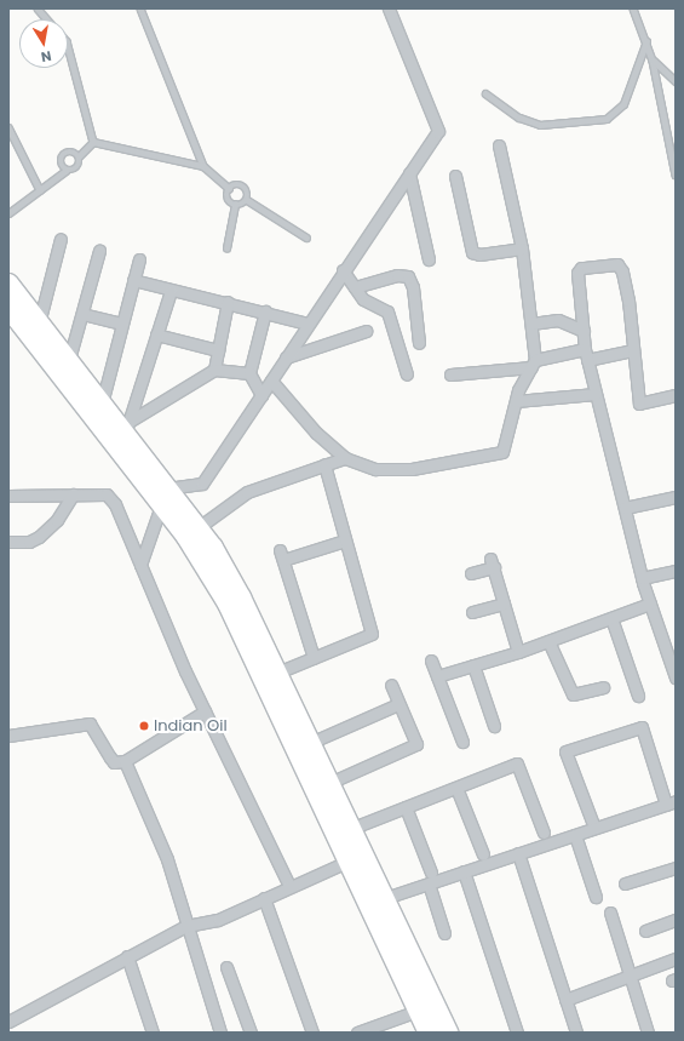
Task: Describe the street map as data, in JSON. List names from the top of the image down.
{
  "places": ["Indian Oil"],
  "north": "bottom"
}
